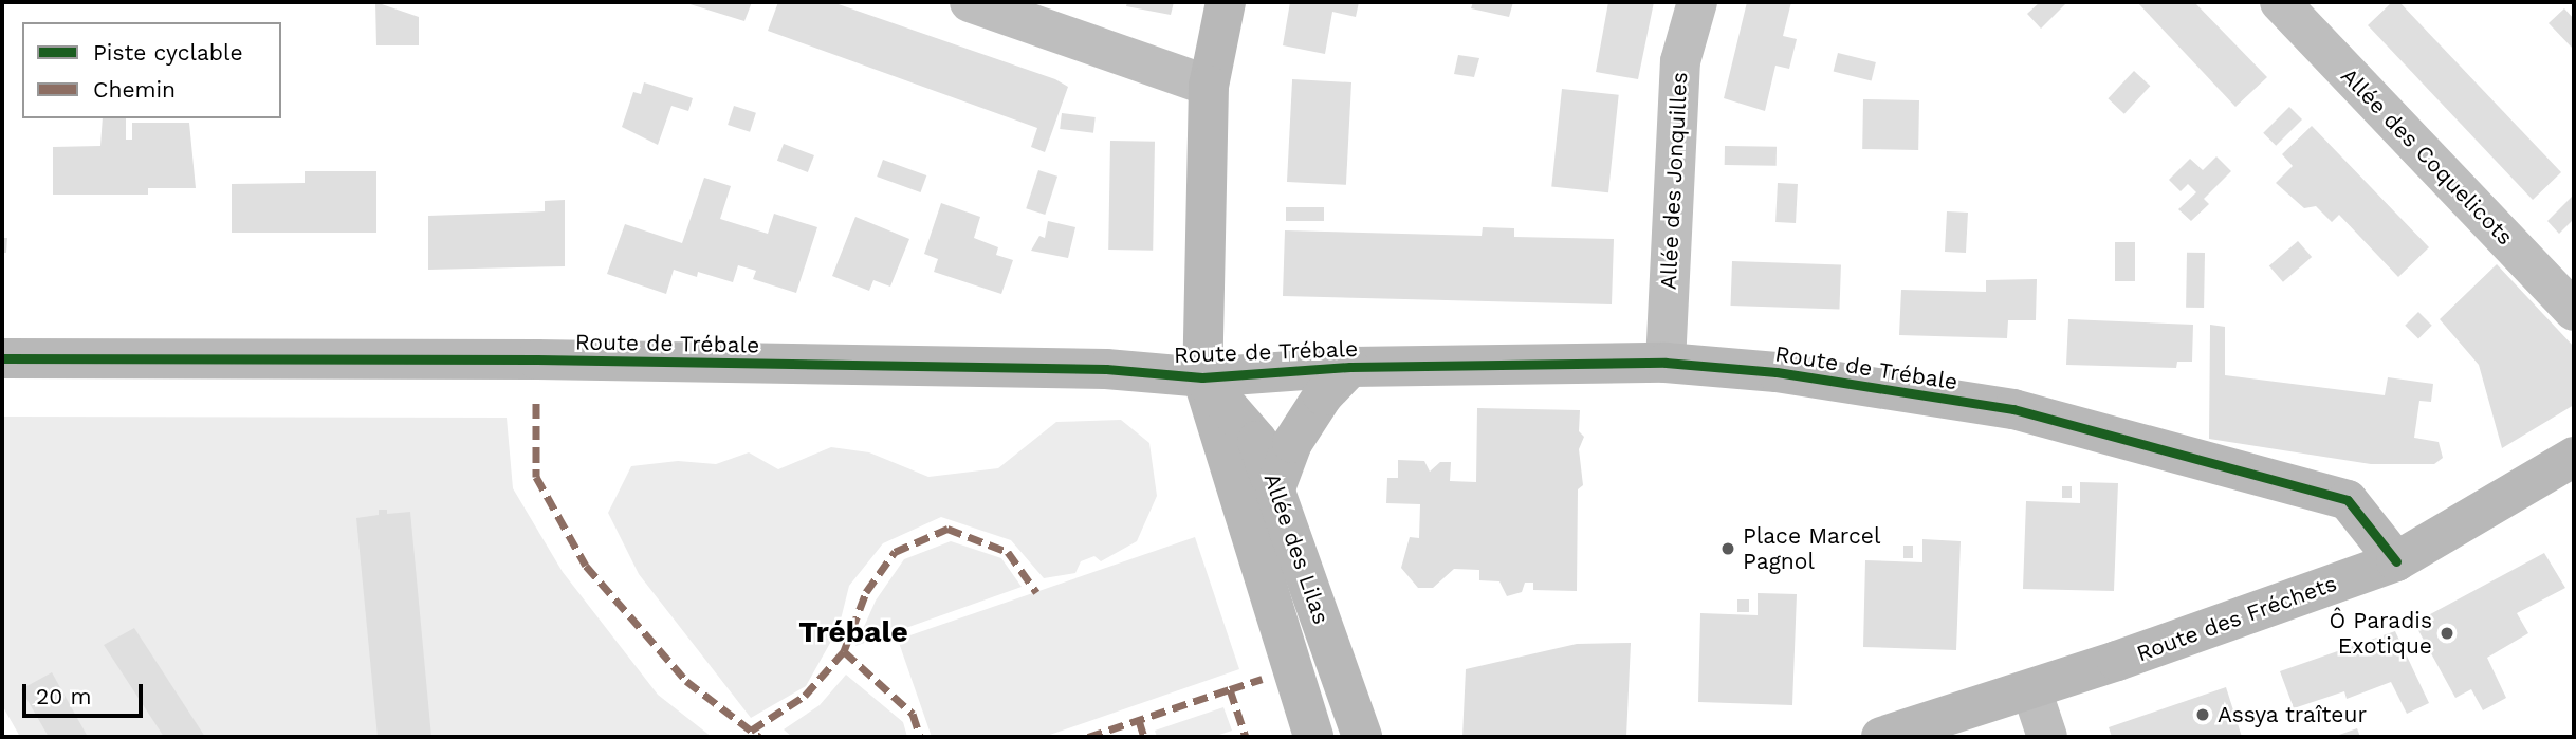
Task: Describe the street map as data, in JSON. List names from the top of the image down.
{
  "streets": {
    "street": [
      "Allée des Coquelicots",
      "Allée des Jonquilles",
      "Route de Trébale",
      "Allée des Lilas",
      "Route des Fréchets"
    ]
  },
  "crossings": [
    ["Allée des Jonquilles", "Route de Trébale"],
    ["Route de Trébale", "Allée des Lilas"],
    ["Route de Trébale", "Route des Fréchets"]
  ],
  "districts": ["Trébale"],
  "places": ["Place Marcel Pagnol", "Ô Paradis Exotique", "Assya traîteur"],
  "legend": ["Piste cyclable", "Chemin"],
  "scale_bar": "20 m"
}
